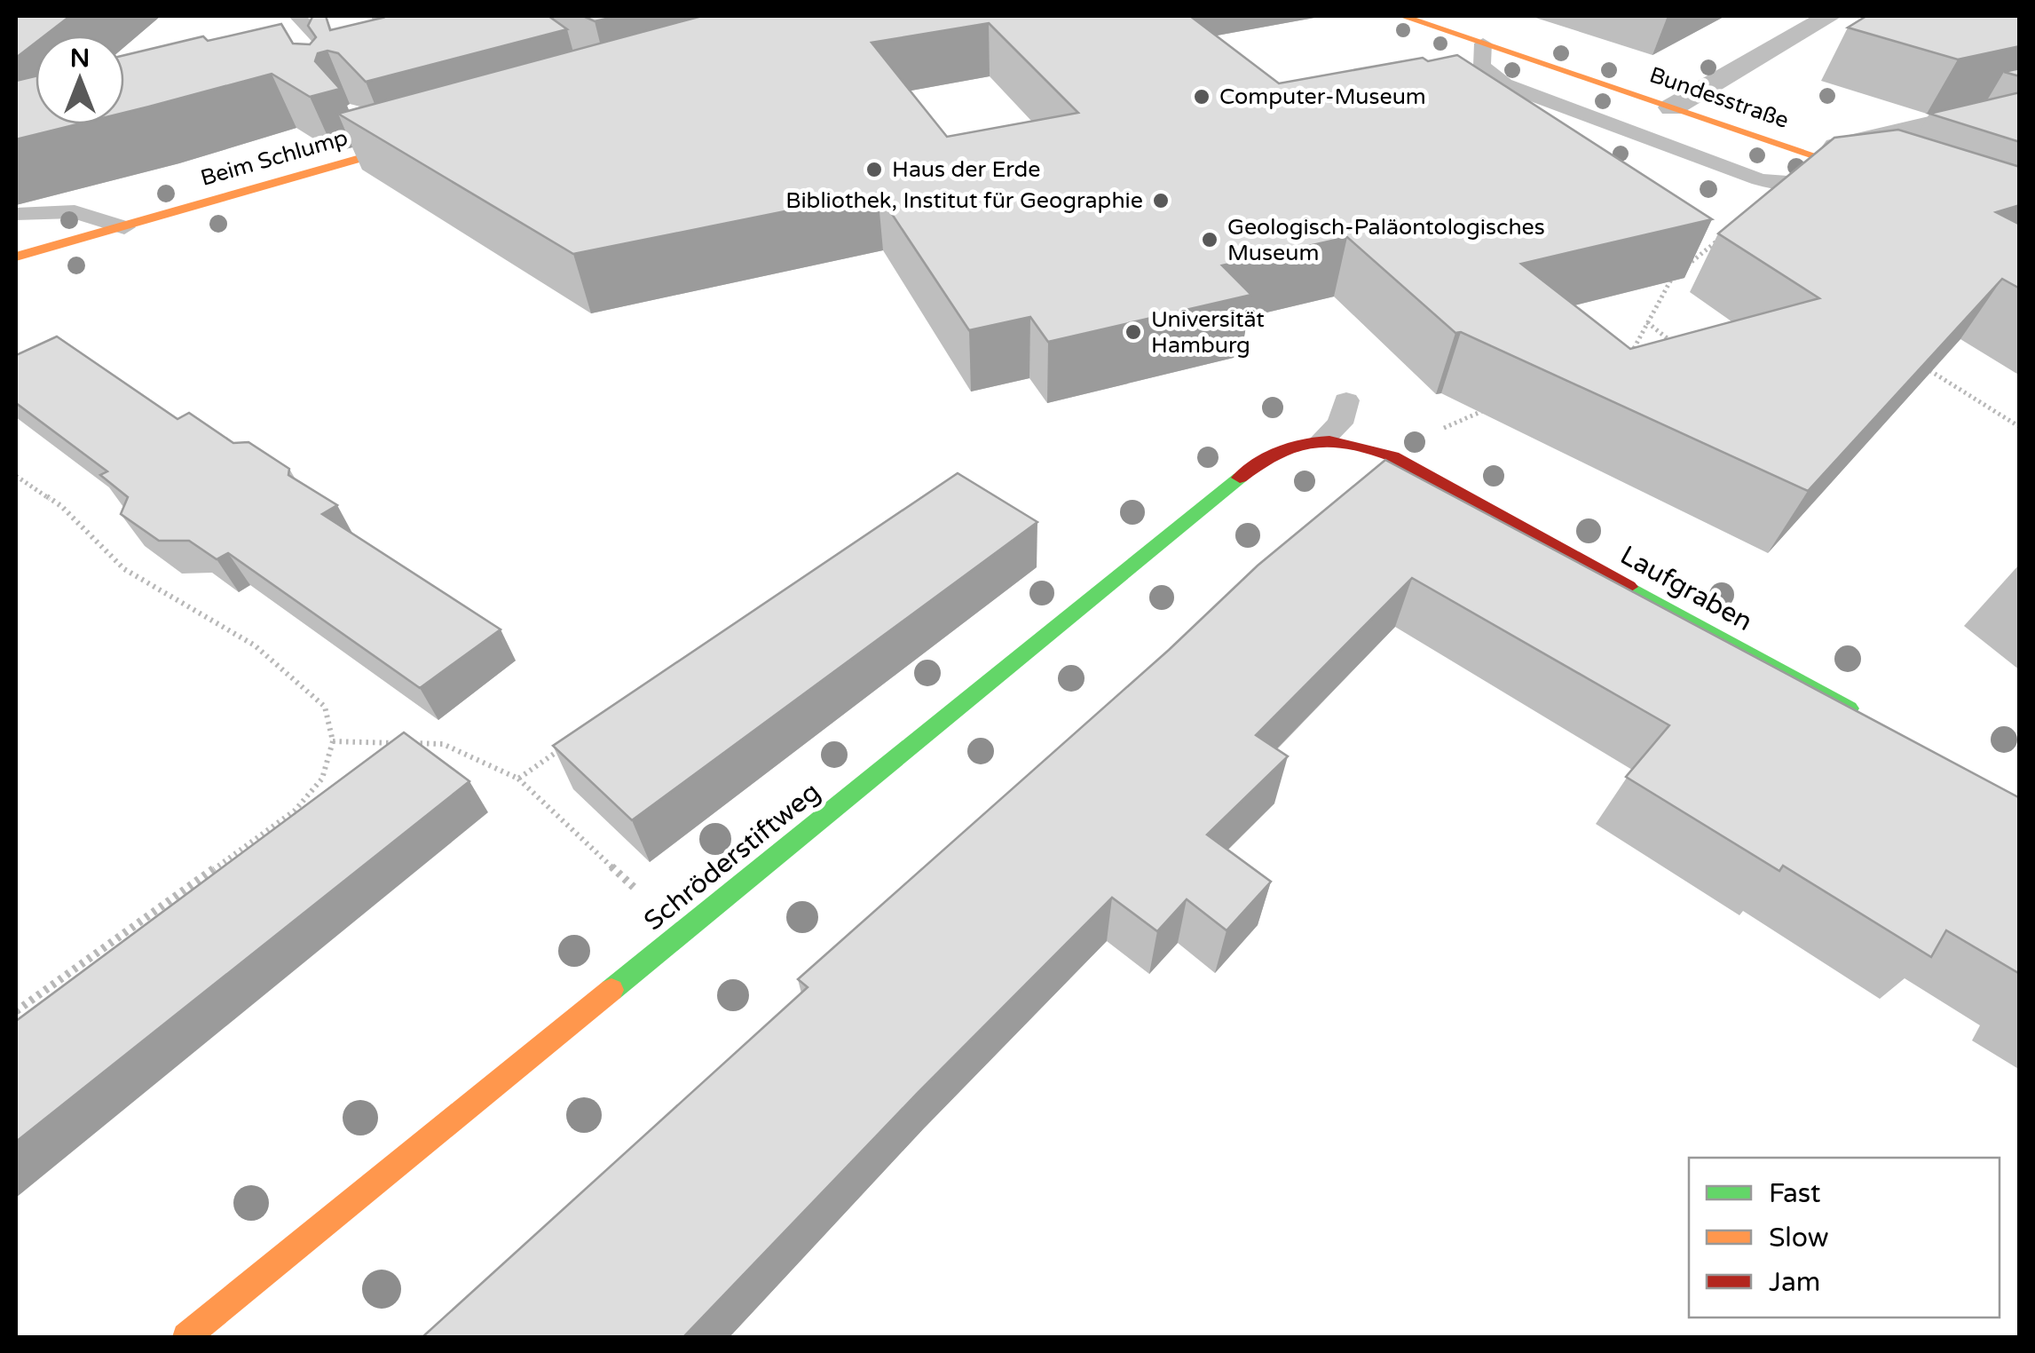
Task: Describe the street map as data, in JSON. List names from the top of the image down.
{
  "streets": {
    "street": [
      "Bundesstraße",
      "Beim Schlump",
      "Laufgraben",
      "Schröderstiftweg"
    ]
  },
  "crossings": [
    ["Laufgraben", "Schröderstiftweg"]
  ],
  "places": [
    "Computer-Museum",
    "Haus der Erde",
    "Bibliothek, Institut für Geographie",
    "Geologisch-Paläontologisches Museum",
    "Universität Hamburg"
  ],
  "legend": ["Fast", "Slow", "Jam"],
  "north": "top"
}
